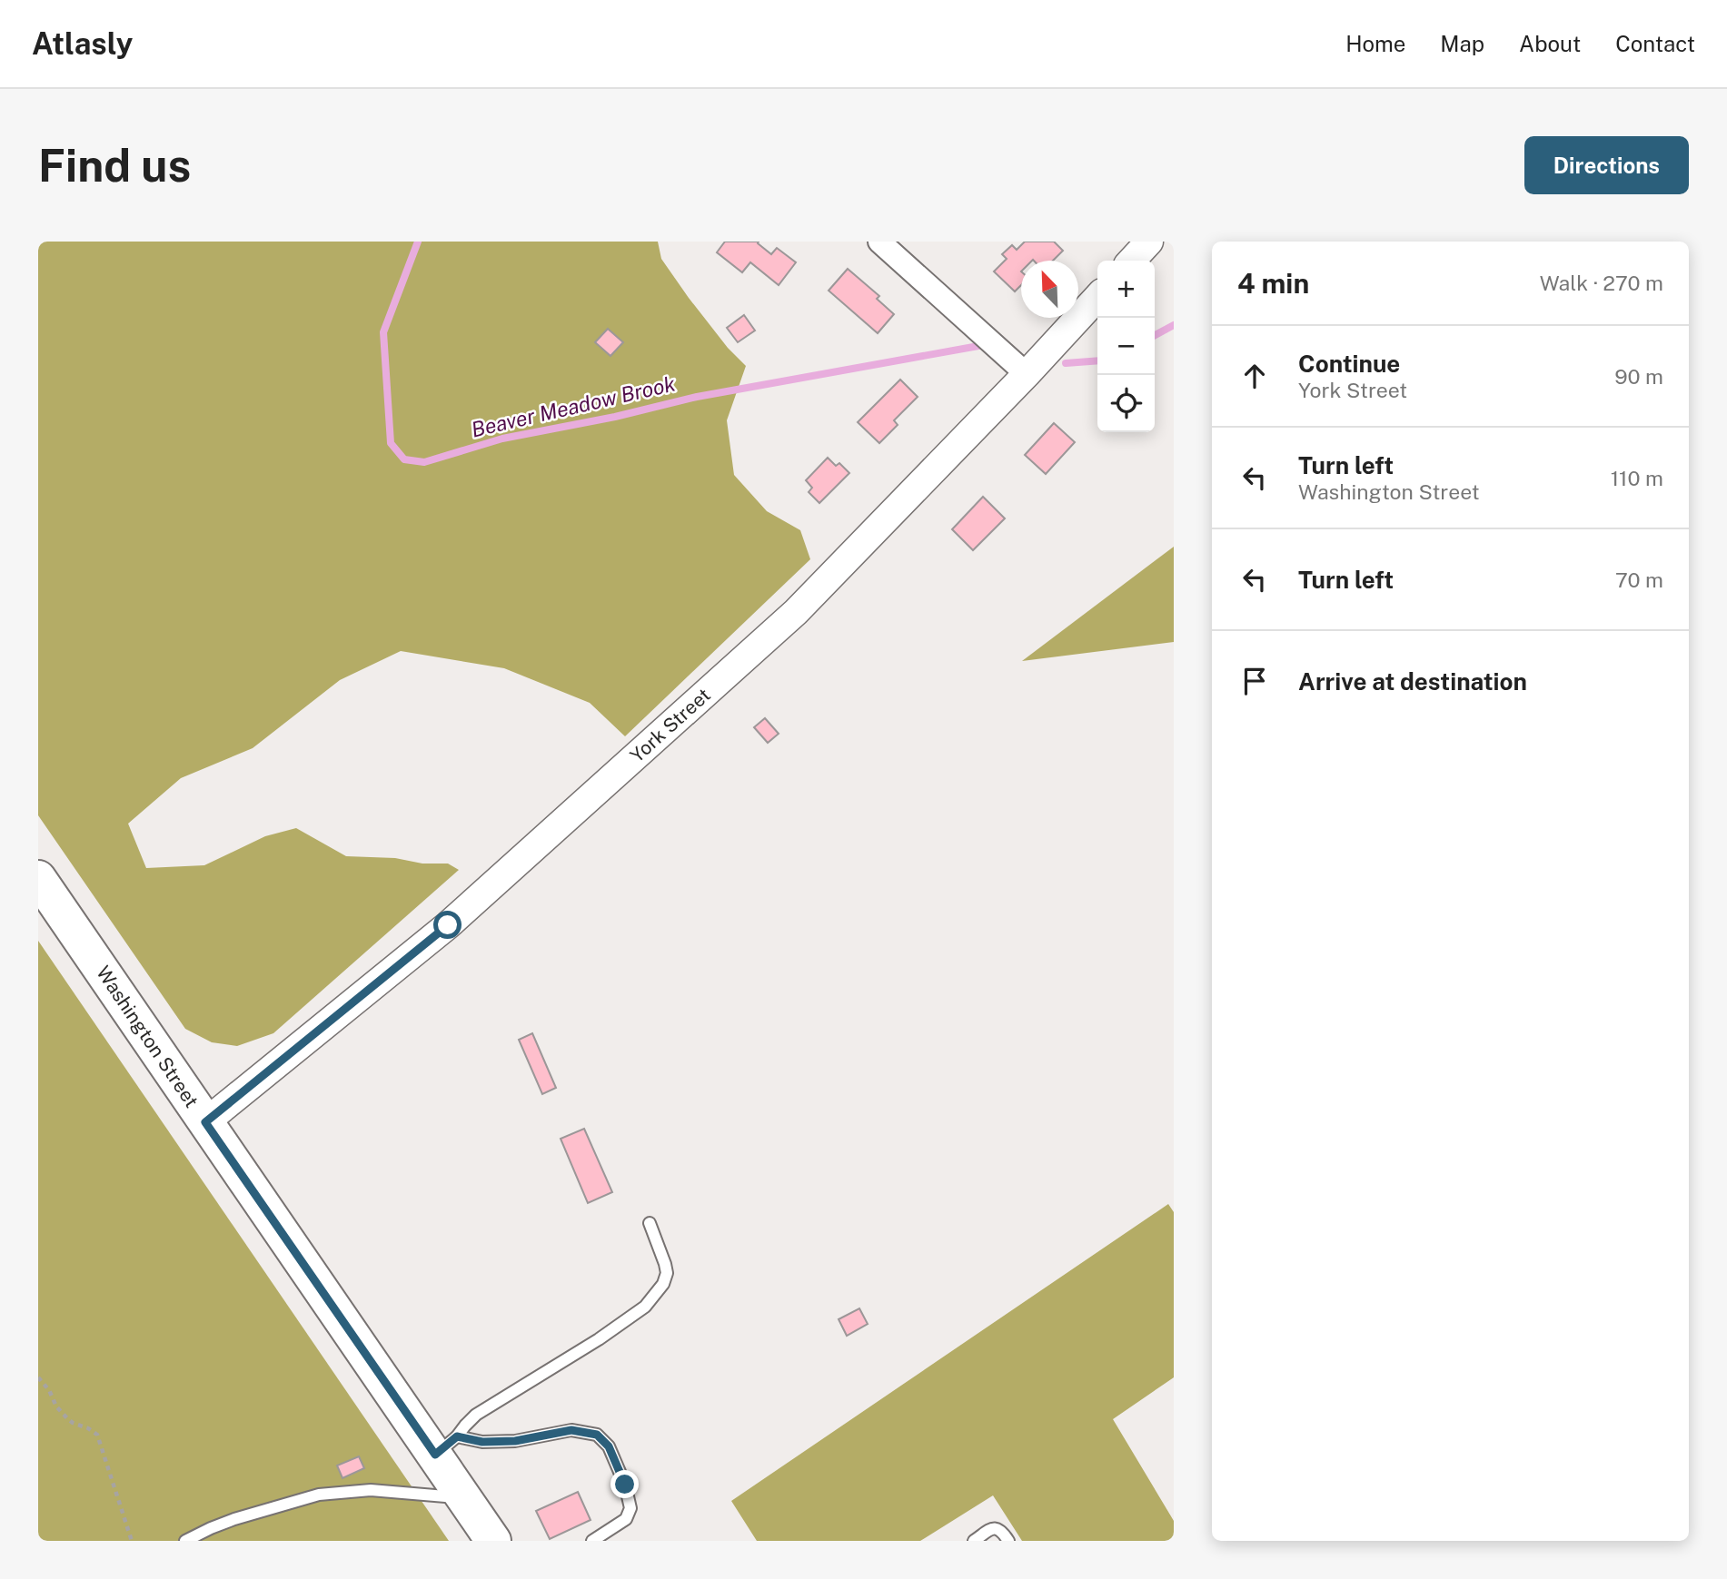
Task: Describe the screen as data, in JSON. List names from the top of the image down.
{
  "streets": {
    "main road": ["Washington Street"],
    "street": ["York Street"]
  },
  "crossings": [
    ["York Street", "Washington Street"]
  ],
  "water": ["Beaver Meadow Brook"],
  "north": "top left",
  "page": {
    "header": "Atlasly",
    "nav": [
      "Home",
      "Map",
      "About",
      "Contact"
    ],
    "buttons": "Directions",
    "title": "Find us",
    "heading": ["4 min", "Walk · 270 m"],
    "map_buttons": ["+", "−"],
    "list": [
      ["Continue", "York Street", "90 m"],
      ["Turn left", "Washington Street", "110 m"],
      ["Turn left", "70 m"],
      "Arrive at destination"
    ]
  }
}
